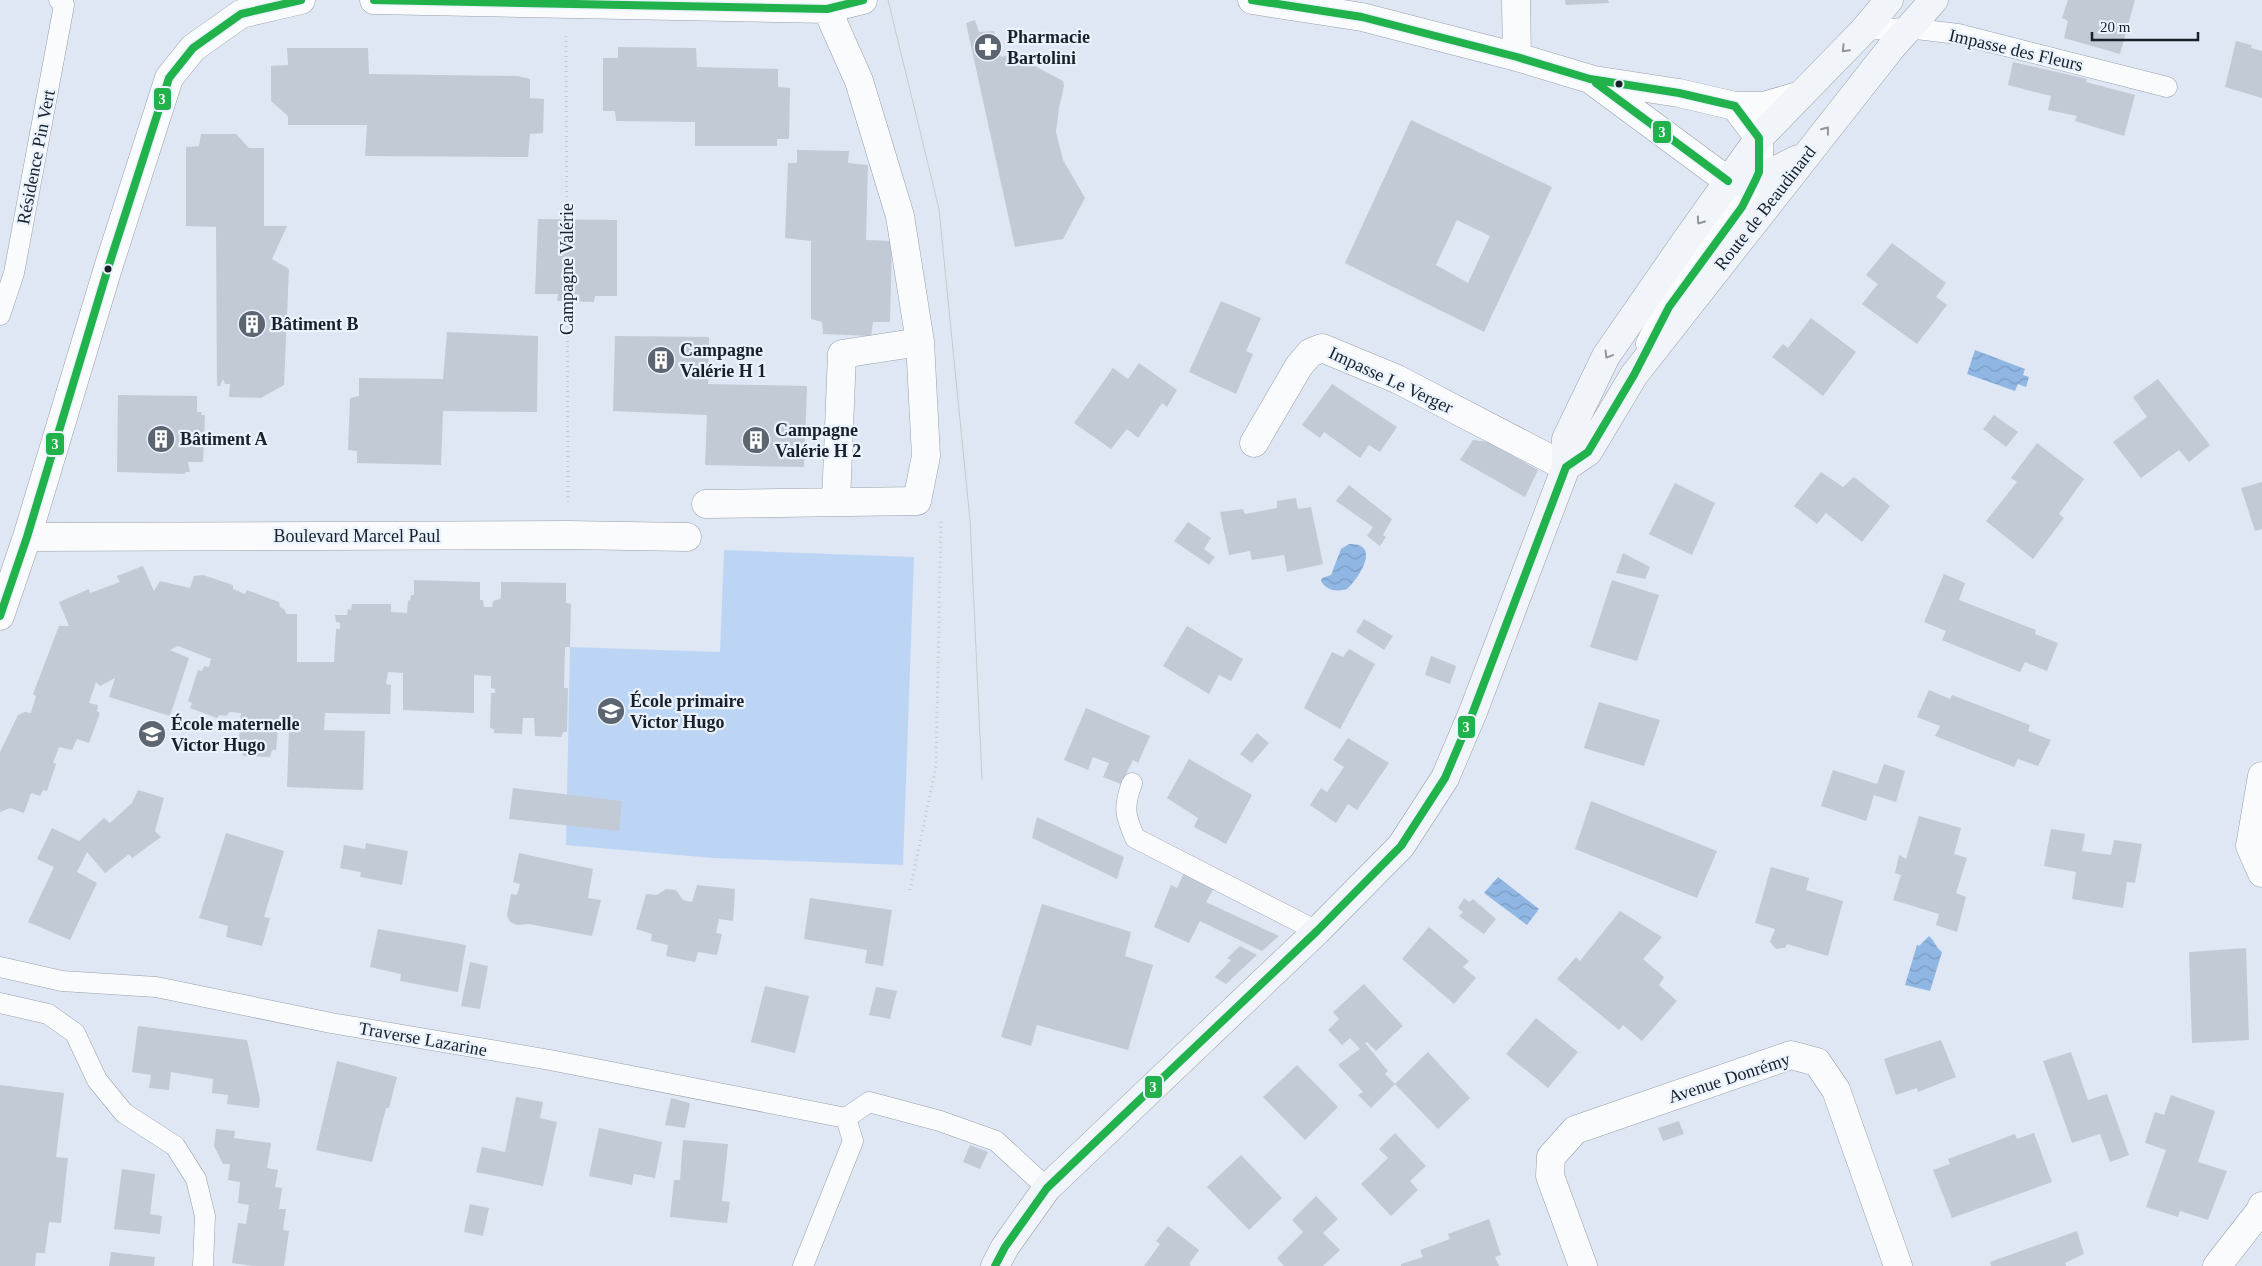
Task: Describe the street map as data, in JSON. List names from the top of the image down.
{
  "streets": {
    "street": [
      "Route de Beaudinard",
      "Impasse Le Verger",
      "Boulevard Marcel Paul",
      "Avenue Donrémy"
    ],
    "lane": ["Impasse des Fleurs", "Résidence Pin Vert", "Traverse Lazarine"],
    "path": ["Campagne Valérie"]
  },
  "crossings": [
    ["Impasse des Fleurs", "Route de Beaudinard"],
    ["Route de Beaudinard", "Impasse Le Verger"],
    ["Campagne Valérie", "Boulevard Marcel Paul"]
  ],
  "places": {
    "pharmacy": ["Pharmacie Bartolini"],
    "building": [
      "Bâtiment B",
      "Campagne Valérie H 1",
      "Bâtiment A",
      "Campagne Valérie H 2"
    ],
    "school or university": ["École primaire Victor Hugo", "École maternelle Victor Hugo"]
  },
  "lines": ["transit line 3"],
  "scale_bar": "20 m"
}
